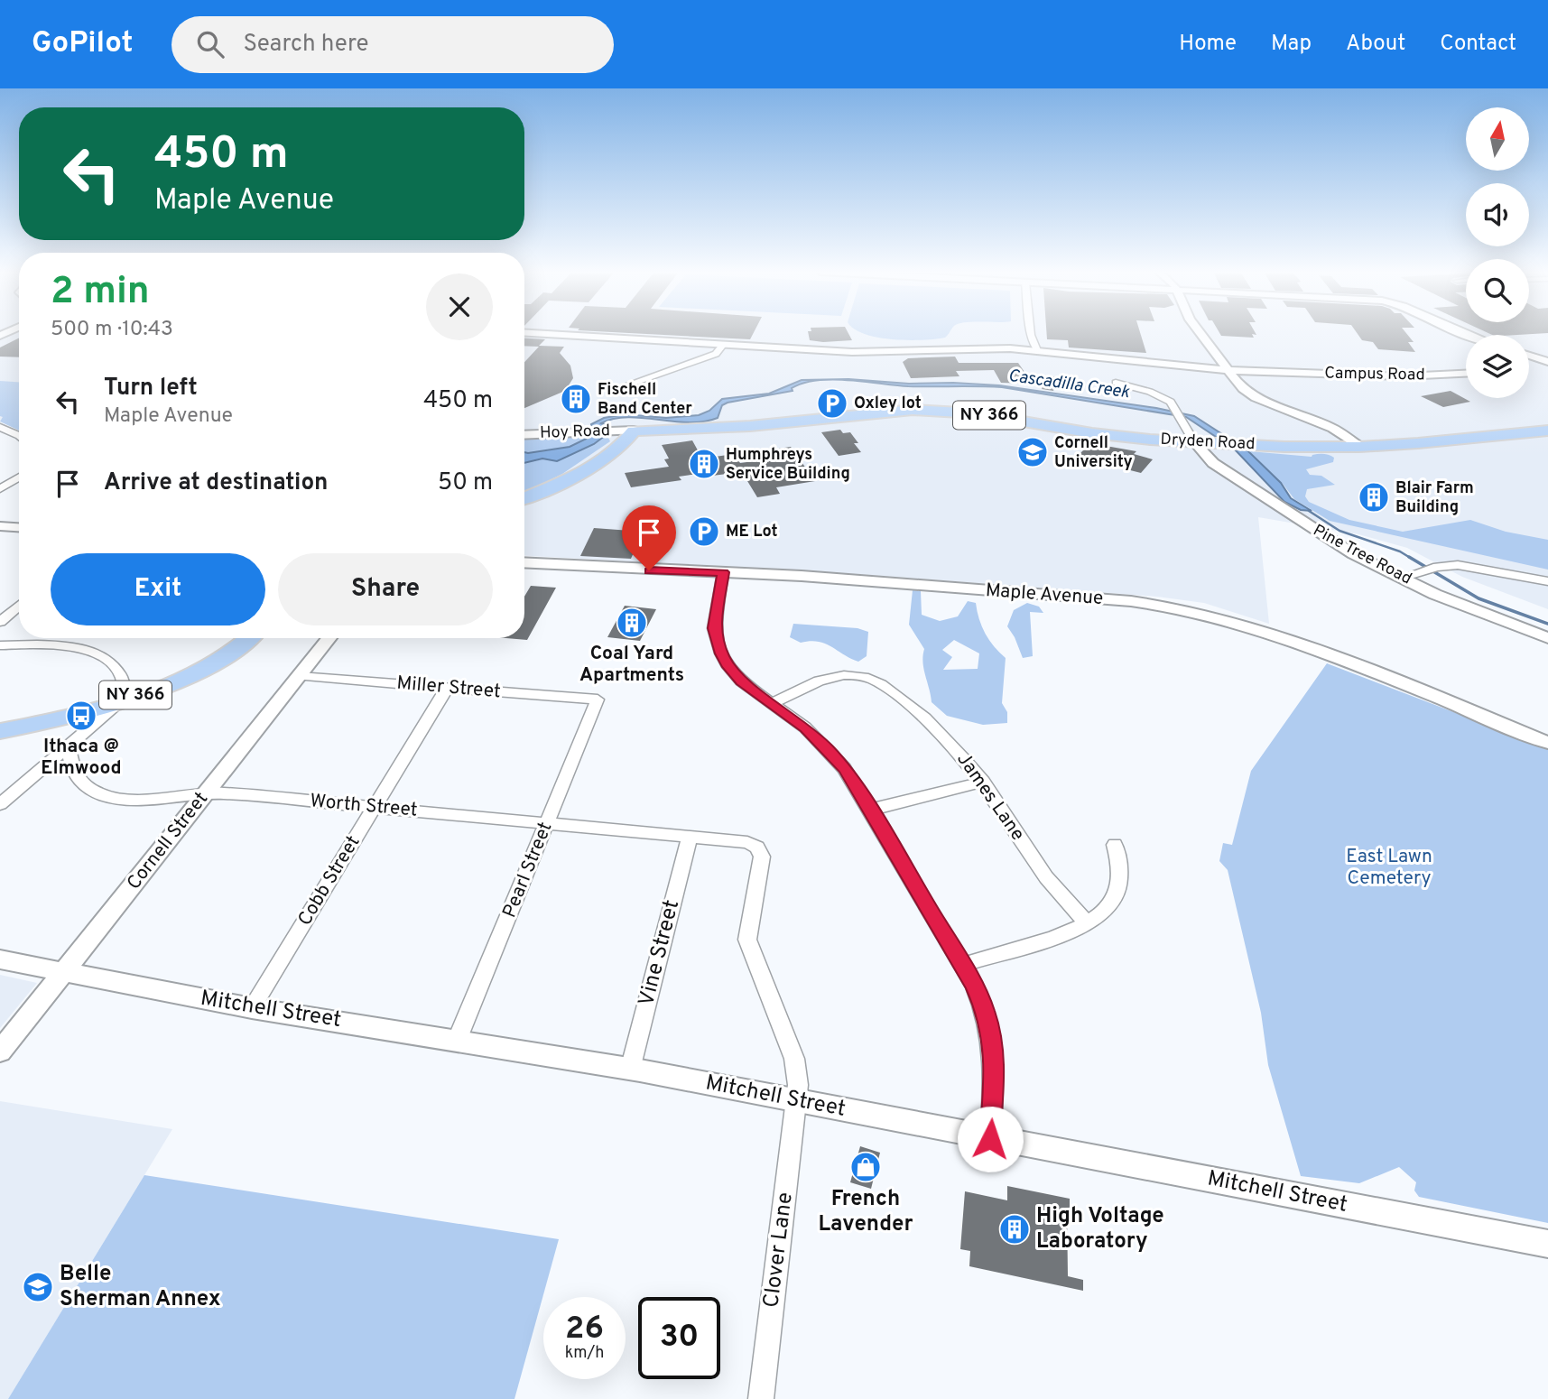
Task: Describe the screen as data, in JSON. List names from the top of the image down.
{
  "streets": {
    "main road": ["NY 366", "Dryden Road"],
    "street": [
      "Campus Road",
      "Hoy Road",
      "Pine Tree Road",
      "Maple Avenue",
      "Miller Street",
      "James Lane",
      "Worth Street",
      "Cornell Street",
      "Pearl Street",
      "Cobb Street",
      "Vine Street",
      "Mitchell Street",
      "Clover Lane"
    ]
  },
  "crossings": [
    ["Hoy Road", "Dryden Road"],
    ["Dryden Road", "Pine Tree Road"],
    ["Miller Street", "Cornell Street"],
    ["Miller Street", "Pearl Street"],
    ["Miller Street", "Cobb Street"],
    ["Worth Street", "Cornell Street"],
    ["Worth Street", "Pearl Street"],
    ["Worth Street", "Cobb Street"],
    ["Worth Street", "Vine Street"],
    ["Worth Street", "Clover Lane"],
    ["Cornell Street", "Mitchell Street"],
    ["Pearl Street", "Mitchell Street"],
    ["Cobb Street", "Mitchell Street"],
    ["Vine Street", "Mitchell Street"],
    ["Vine Street", "Clover Lane"],
    ["Mitchell Street", "Clover Lane"]
  ],
  "water": ["Cascadilla Creek"],
  "parks": ["East Lawn Cemetery"],
  "places": {
    "building": [
      "Fischell Band Center",
      "Humphreys Service Building",
      "Blair Farm Building",
      "Coal Yard Apartments",
      "High Voltage Laboratory"
    ],
    "parking": ["Oxley lot", "ME Lot"],
    "school or university": ["Cornell University", "Belle Sherman Annex"],
    "bus stop": ["Ithaca @ Elmwood"],
    "shop": ["French Lavender"]
  },
  "north": "top",
  "page": {
    "header": "GoPilot",
    "search": "Search here",
    "nav": [
      "Home",
      "Map",
      "About",
      "Contact"
    ],
    "turn": ["450 m", "Maple Avenue"],
    "heading": ["2 min", "500 m · 10:43"],
    "list": [
      {
        "name": "Turn left",
        "note": "Maple Avenue",
        "value": "450 m"
      },
      {
        "name": "Arrive at destination",
        "value": "50 m"
      }
    ],
    "buttons": ["Exit", "Share"],
    "speed": "26 km/h",
    "limit": "30"
  }
}
